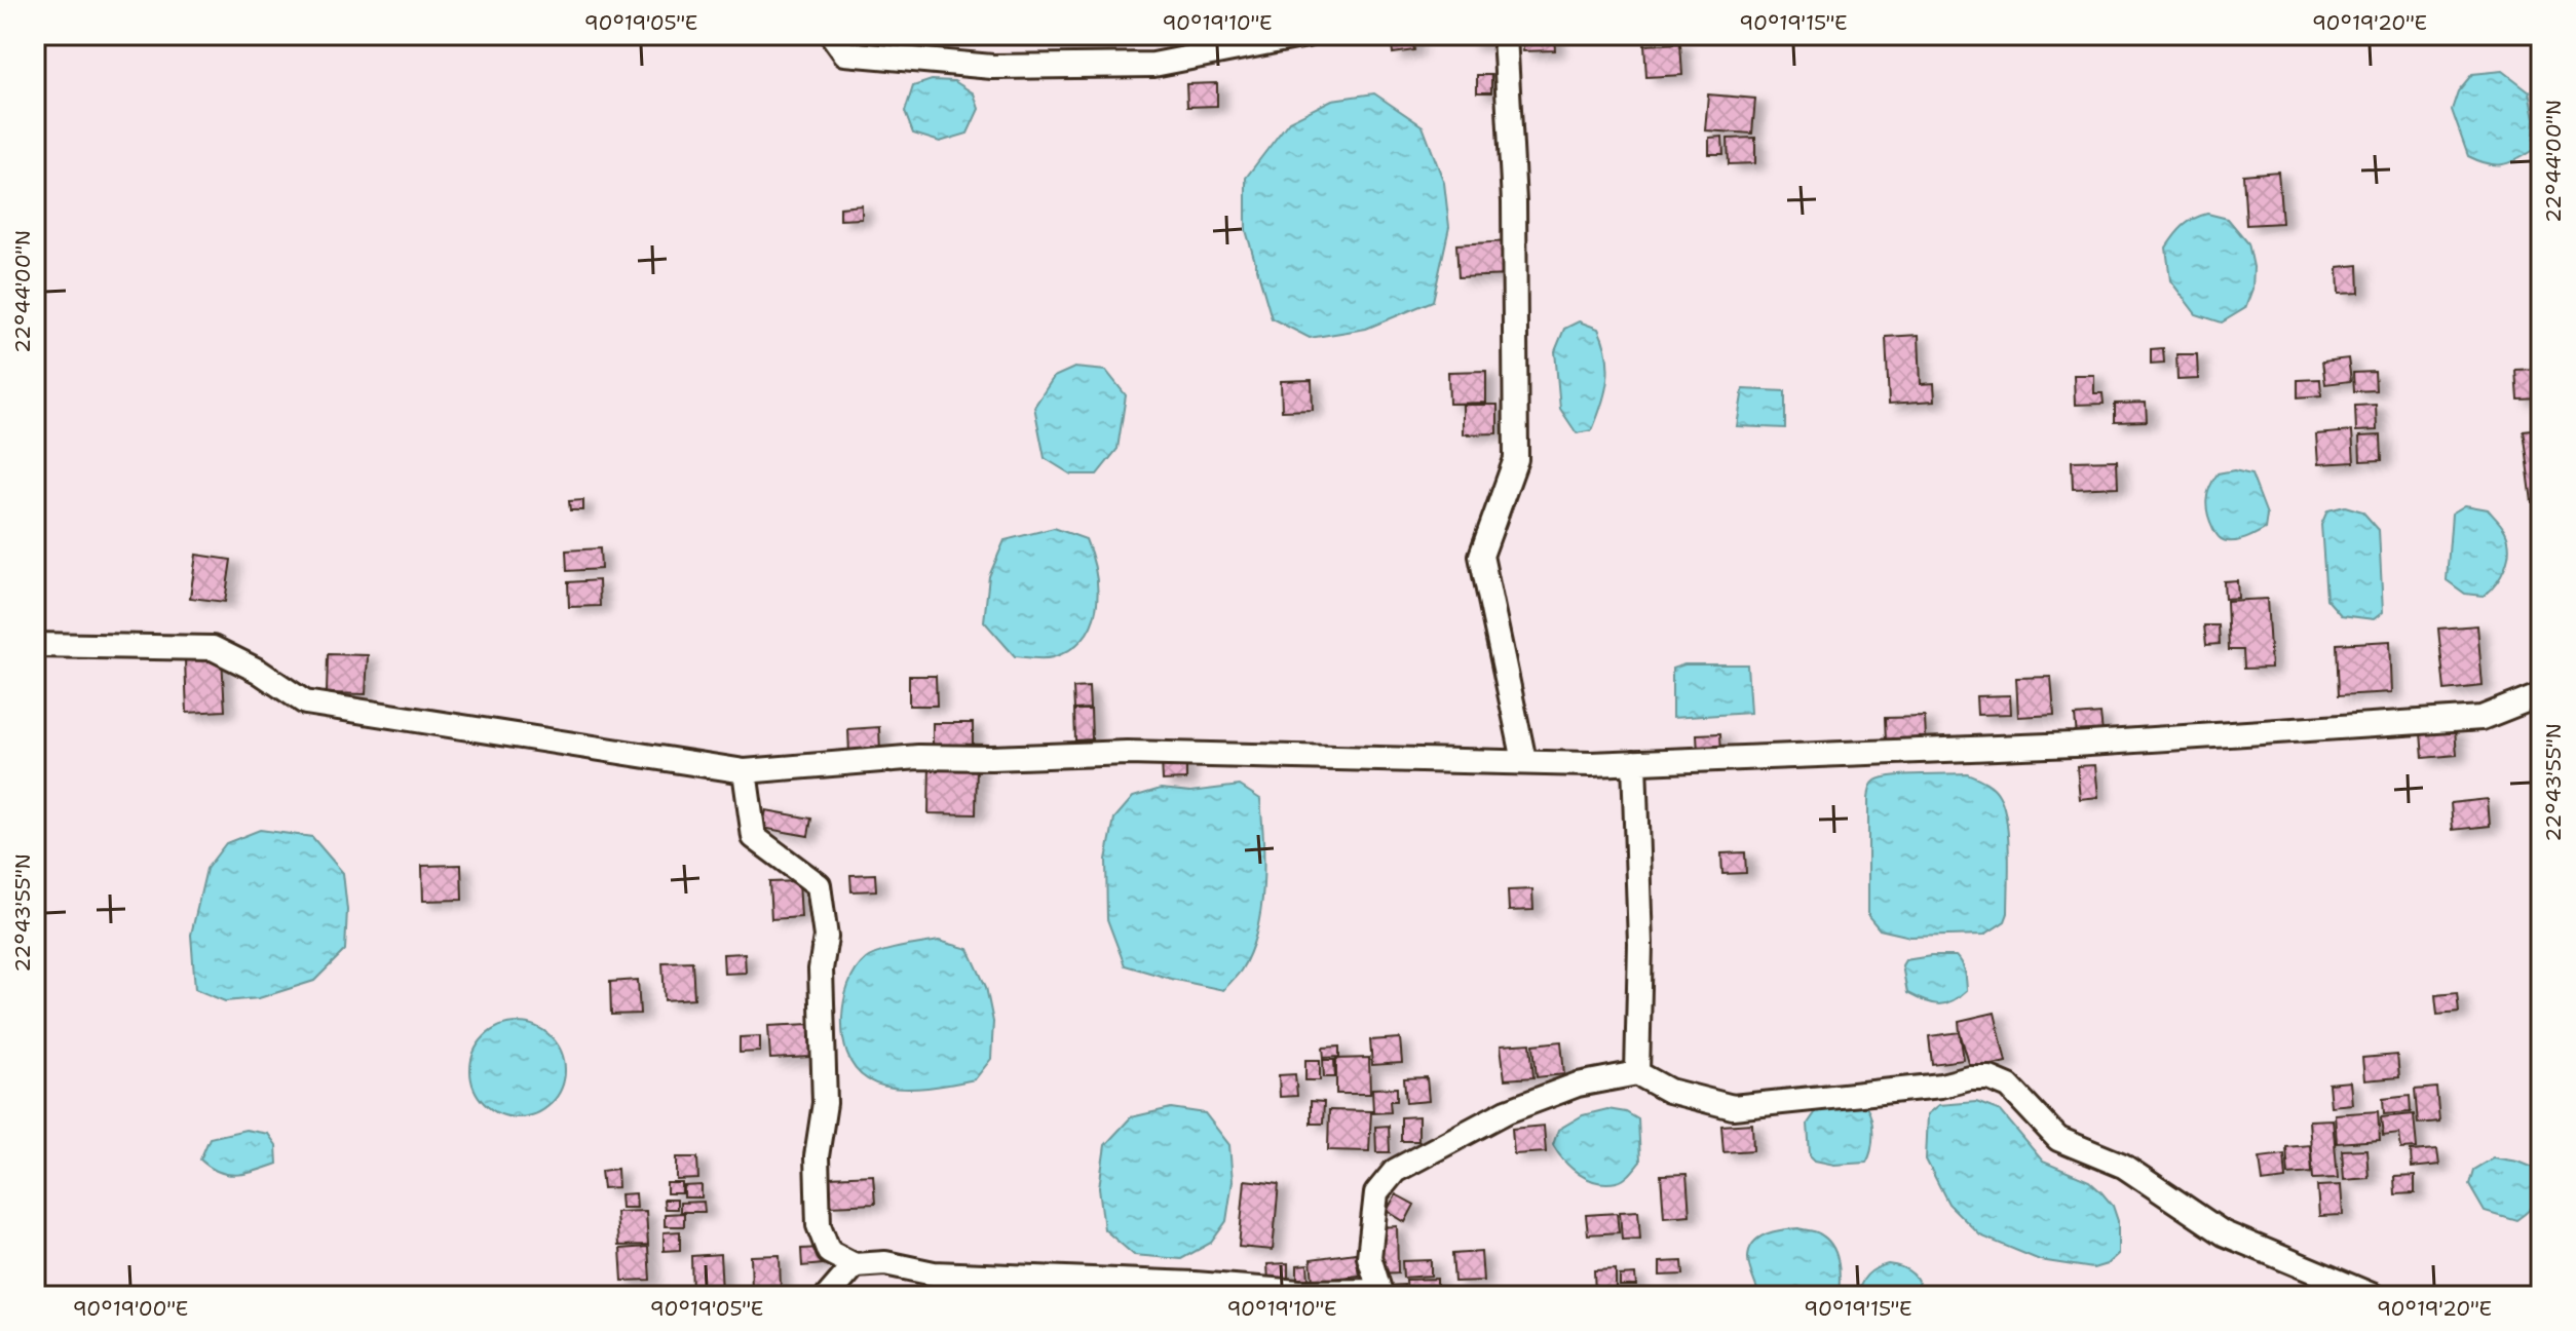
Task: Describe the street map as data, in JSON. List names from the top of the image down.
{
  "coordinates": [
    "90°19'05\"E",
    "90°19'10\"E",
    "90°19'15\"E",
    "90°19'20\"E",
    "22°44'00\"N",
    "22°43'55\"N",
    "90°19'00\"E"
  ]
}
